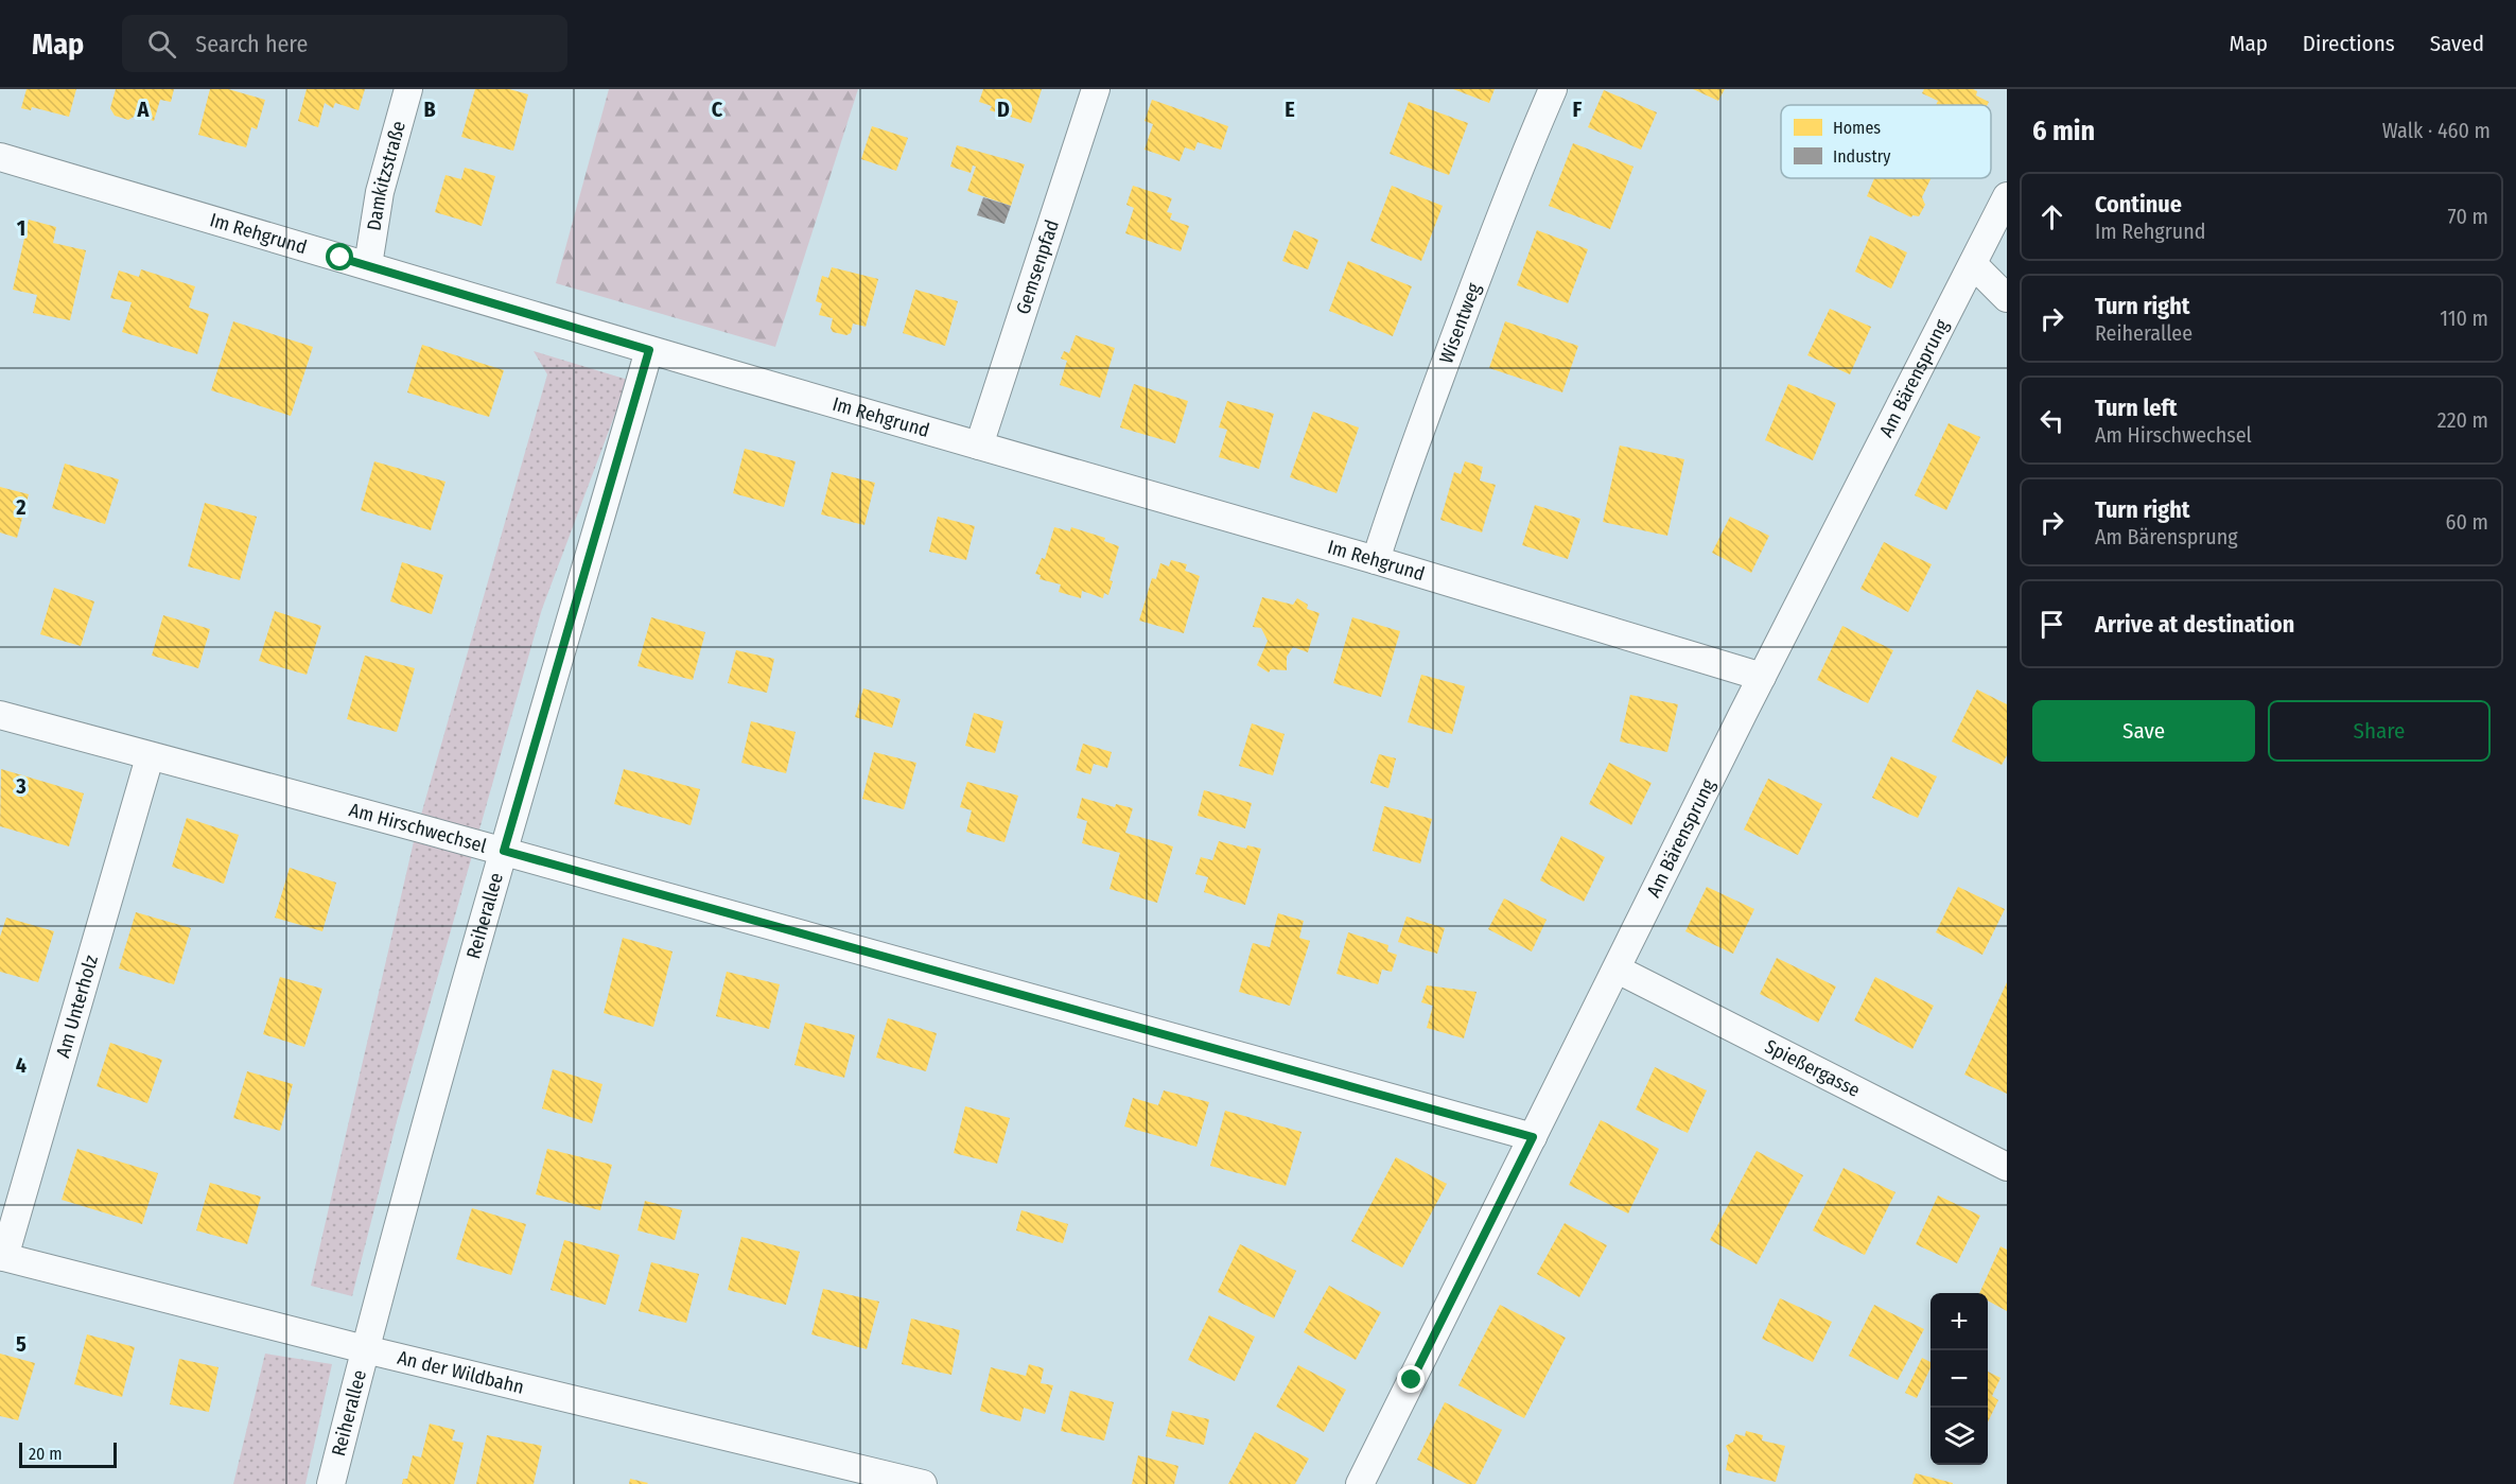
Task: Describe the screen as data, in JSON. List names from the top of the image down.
{
  "streets": {
    "street": [
      "Damkitzstraße",
      "Im Rehgrund",
      "Gemsenpfad",
      "Wisentweg",
      "Am Bärensprung",
      "Am Hirschwechsel",
      "Reiherallee",
      "Am Unterholz",
      "Spießergasse",
      "An der Wildbahn"
    ]
  },
  "crossings": [
    ["Damkitzstraße", "Im Rehgrund"],
    ["Im Rehgrund", "Gemsenpfad"],
    ["Im Rehgrund", "Wisentweg"],
    ["Im Rehgrund", "Am Bärensprung"],
    ["Im Rehgrund", "Reiherallee"],
    ["Am Bärensprung", "Am Hirschwechsel"],
    ["Am Bärensprung", "Spießergasse"],
    ["Am Hirschwechsel", "Reiherallee"],
    ["Am Hirschwechsel", "Am Unterholz"],
    ["Reiherallee", "An der Wildbahn"],
    ["Am Unterholz", "An der Wildbahn"]
  ],
  "legend": ["Homes", "Industry"],
  "scale_bar": "20 m",
  "page": {
    "header": "Map",
    "search": "Search here",
    "nav": ["Map", "Directions", "Saved"],
    "heading": ["6 min", "Walk · 460 m"],
    "list": [
      ["Continue", "Im Rehgrund", "70 m"],
      ["Turn right", "Reiherallee", "110 m"],
      ["Turn left", "Am Hirschwechsel", "220 m"],
      ["Turn right", "Am Bärensprung", "60 m"],
      "Arrive at destination"
    ],
    "buttons": ["Save", "Share"],
    "map_buttons": ["+", "−"],
    "scale": "20 m"
  },
  "grid": {
    "columns": [
      "A",
      "B",
      "C",
      "D",
      "E",
      "F"
    ],
    "rows": [
      "1",
      "2",
      "3",
      "4",
      "5"
    ]
  }
}
